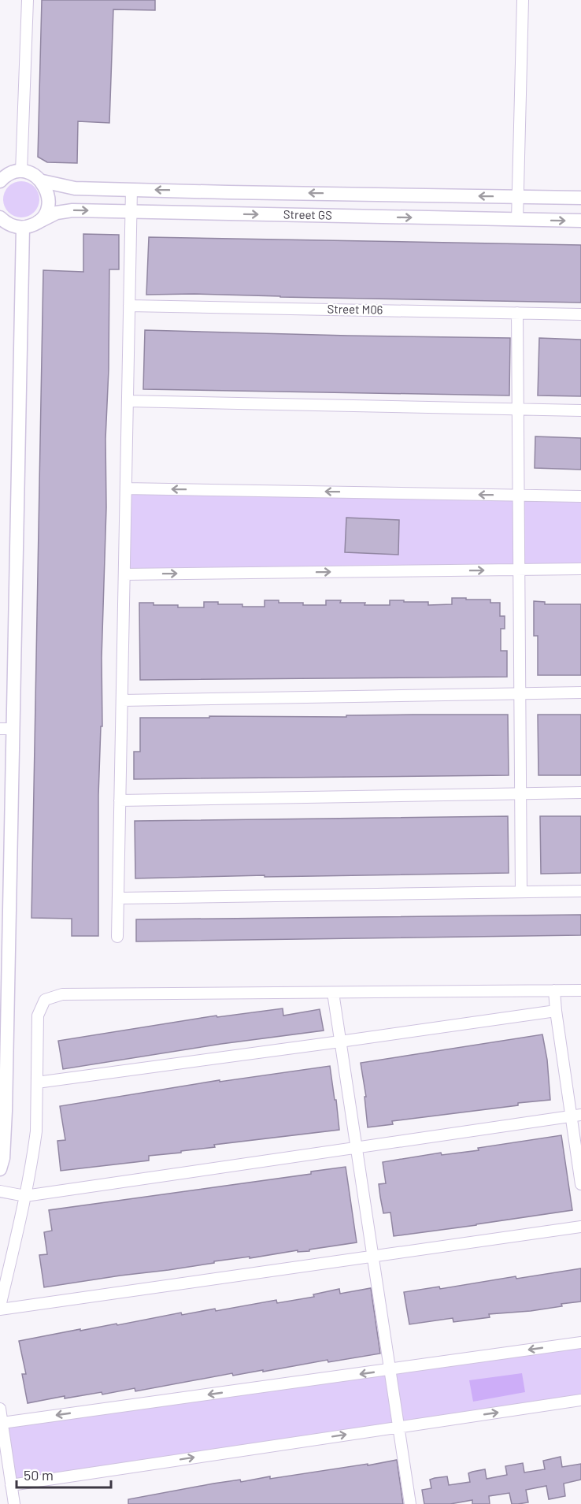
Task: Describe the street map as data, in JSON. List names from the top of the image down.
{
  "streets": {
    "street": ["Street GS", "Street M06"]
  },
  "scale_bar": "50 m"
}
